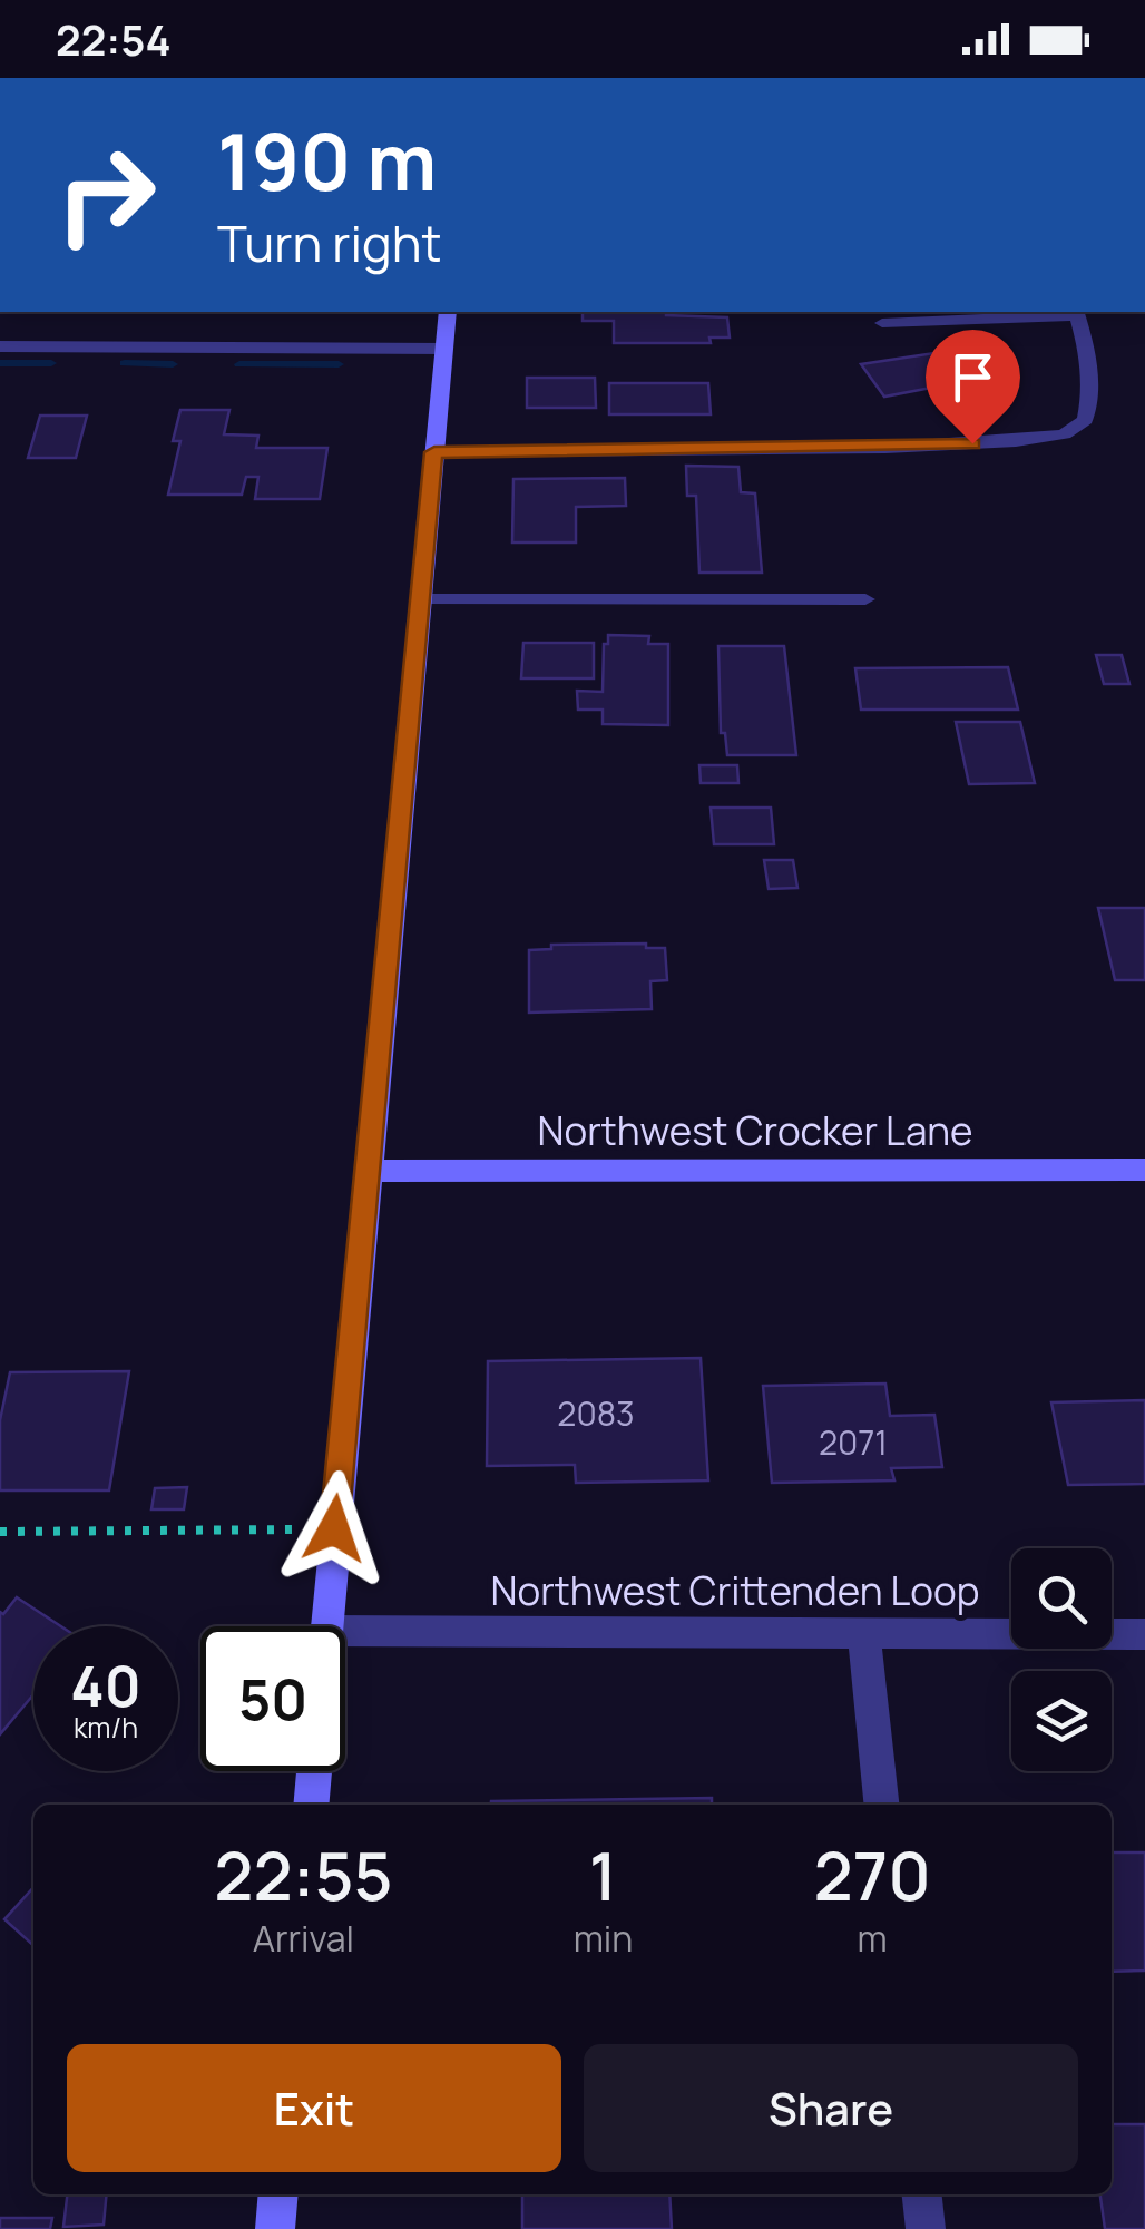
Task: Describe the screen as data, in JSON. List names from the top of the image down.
{
  "streets": {
    "main road": ["Northwest Crocker Lane"],
    "street": ["Northwest Crittenden Loop"]
  },
  "house_numbers": ["2083", "2071"],
  "page": {
    "status": "22:54",
    "turn": ["190 m", "Turn right"],
    "speed": "40 km/h",
    "limit": "50",
    "eta": [
      "22:55",
      "Arrival",
      "1",
      "min",
      "270",
      "m"
    ],
    "buttons": ["Exit", "Share"]
  }
}
